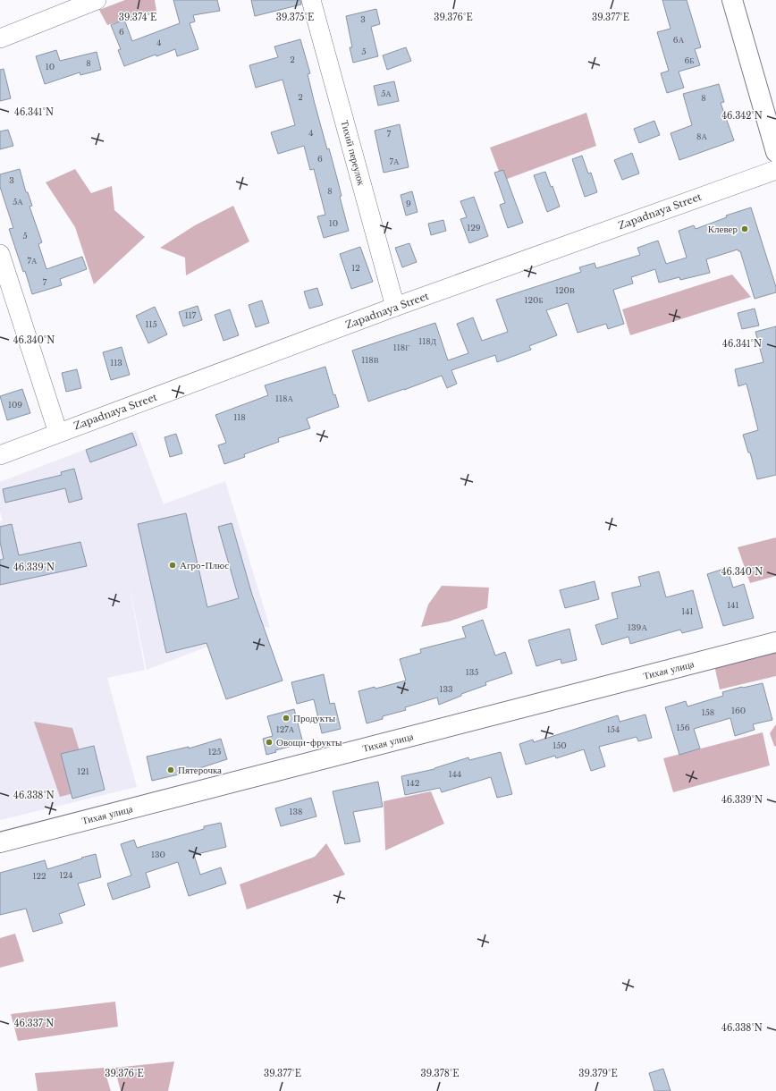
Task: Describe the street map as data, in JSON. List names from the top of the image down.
{
  "streets": {
    "main road": ["Тихая улица"],
    "street": ["Тихий переулок", "Zapadnaya Street"]
  },
  "crossings": [
    ["Тихий переулок", "Zapadnaya Street"]
  ],
  "places": [
    "Клевер",
    "Агро-Плюс",
    "Продукты",
    "Овощи-фрукты",
    "Пятерочка"
  ],
  "house_numbers": [
    "3",
    "6",
    "6А",
    "4",
    "5",
    "2",
    "6Б",
    "8",
    "10",
    "5А",
    "2",
    "8",
    "4",
    "7",
    "8А",
    "6",
    "7А",
    "3",
    "8",
    "5А",
    "9",
    "10",
    "129",
    "5",
    "7А",
    "12",
    "7",
    "120В",
    "120Б",
    "117",
    "115",
    "118Д",
    "118Г",
    "118В",
    "113",
    "118А",
    "109",
    "118",
    "141",
    "141",
    "139А",
    "135",
    "133",
    "160",
    "158",
    "156",
    "127А",
    "154",
    "150",
    "125",
    "121",
    "144",
    "142",
    "138",
    "130",
    "124",
    "122"
  ],
  "coordinates": [
    "39.374°E",
    "39.375°E",
    "39.376°E",
    "39.377°E",
    "46.341°N",
    "46.342°N",
    "46.340°N",
    "46.339°N",
    "46.338°N",
    "46.337°N",
    "39.378°E",
    "39.379°E"
  ]
}
